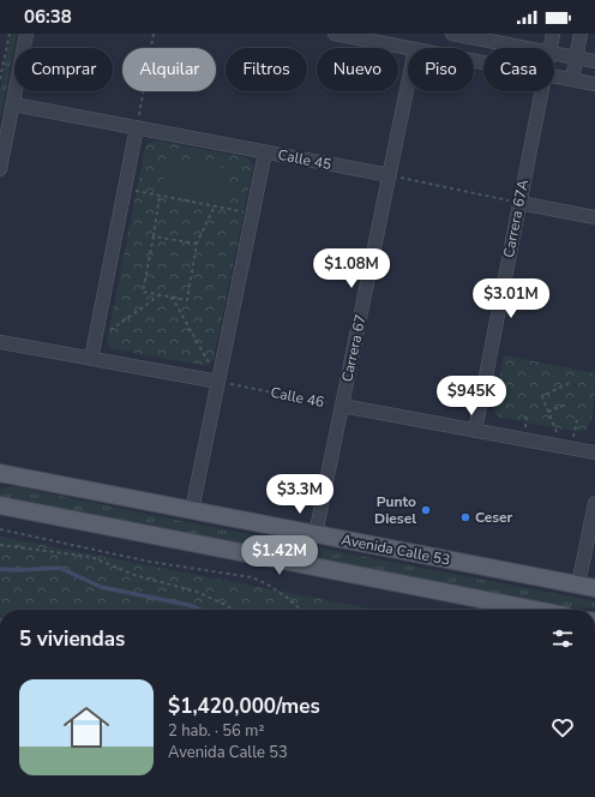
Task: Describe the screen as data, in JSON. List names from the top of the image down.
{
  "streets": {
    "main road": ["Avenida Calle 53"],
    "street": [
      "Calle 45",
      "Carrera 67A",
      "Carrera 67",
      "Calle 46"
    ]
  },
  "crossings": [
    ["Calle 45", "Carrera 67"],
    ["Carrera 67A", "Calle 46"],
    ["Carrera 67", "Calle 46"],
    ["Carrera 67", "Avenida Calle 53"]
  ],
  "places": ["Punto Diesel", "Ceser"],
  "page": {
    "status": "06:38",
    "chip": [
      "Comprar",
      "Alquilar",
      "Filtros",
      "Nuevo",
      "Piso",
      "Casa"
    ],
    "price": [
      "$1.08M",
      "$3.01M",
      "$945K",
      "$3.3M",
      "$1.42M"
    ],
    "heading": "5 viviendas",
    "list": [
      {
        "name": "$1,420,000/mes",
        "note": "2 hab. · 56 m² · Avenida Calle 53"
      }
    ]
  }
}
